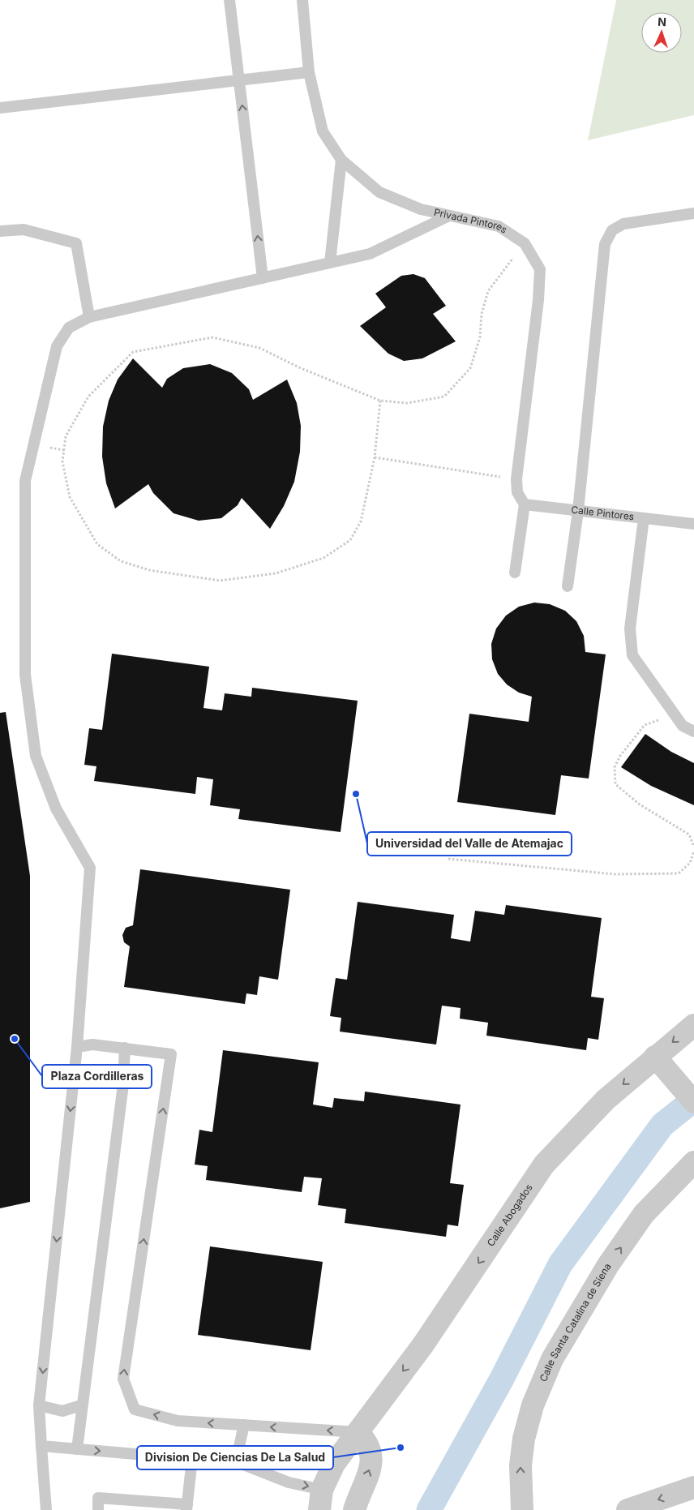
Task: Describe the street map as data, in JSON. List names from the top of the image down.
{
  "streets": {
    "street": ["Calle Abogados", "Calle Santa Catalina de Siena"],
    "lane": ["Privada Pintores", "Calle Pintores"]
  },
  "crossings": [
    ["Privada Pintores", "Calle Pintores"]
  ],
  "one_way": ["Calle Abogados", "Calle Santa Catalina de Siena"],
  "places": ["Universidad del Valle de Atemajac", "Plaza Cordilleras", "Division De Ciencias De La Salud"],
  "north": "top"
}
